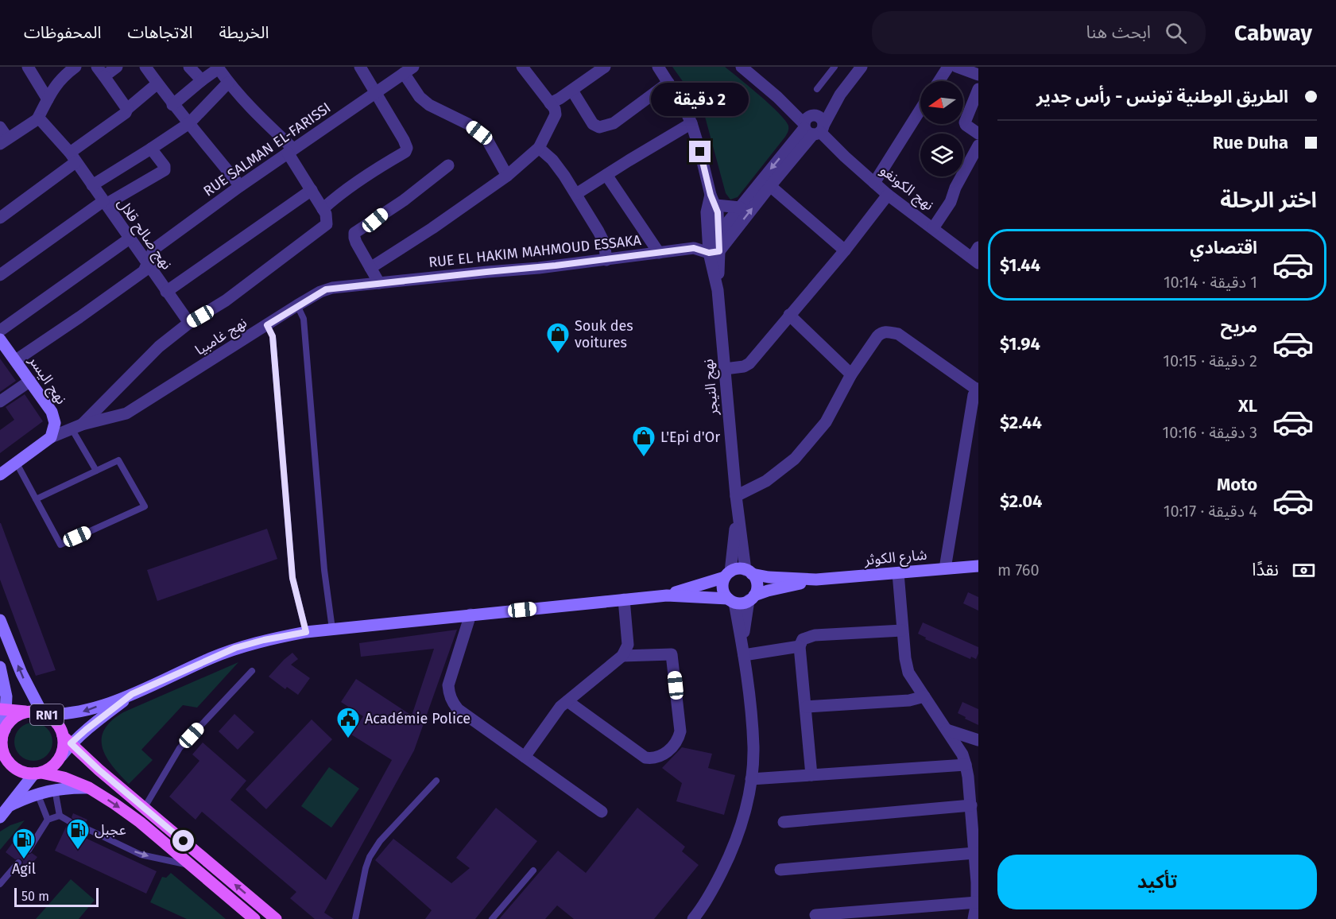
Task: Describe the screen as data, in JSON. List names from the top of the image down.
{
  "streets": {
    "main road": ["نهج اليسر", "شارع الكوثر", "RN1"],
    "street": [
      "RUE SALMAN EL-FARISSI",
      "نهج الكونغو",
      "نهج صالح قلال",
      "RUE EL HAKIM MAHMOUD ESSAKA",
      "نهج غامبيا",
      "نهج النيجر"
    ]
  },
  "crossings": [
    ["RUE SALMAN EL-FARISSI", "نهج صالح قلال"],
    ["RUE SALMAN EL-FARISSI", "نهج اليسر"],
    ["RUE EL HAKIM MAHMOUD ESSAKA", "نهج غامبيا"]
  ],
  "places": {
    "shop": ["Souk des voitures", "L'Epi d'Or"],
    "public building": ["Académie Police"],
    "fuel station": ["عجبل", "Agil"]
  },
  "scale_bar": "50 m",
  "north": "left",
  "page": {
    "header": "Cabway",
    "search": "ابحث هنا",
    "nav": ["الخريطة", "الاتجاهات", "المحفوظات"],
    "banner": ["الطريق الوطنية تونس - رأس جدير", "Rue Duha"],
    "bubble": "2 دقيقة",
    "heading": "اختر الرحلة",
    "list": [
      {
        "name": "اقتصادي",
        "note": "1 دقيقة · 10:14",
        "value": "$1.44"
      },
      {
        "name": "مريح",
        "note": "2 دقيقة · 10:15",
        "value": "$1.94"
      },
      {
        "name": "XL",
        "note": "3 دقيقة · 10:16",
        "value": "$2.44"
      },
      {
        "name": "Moto",
        "note": "4 دقيقة · 10:17",
        "value": "$2.04"
      }
    ],
    "pay": ["نقدًا", "760 m"],
    "buttons": "تأكيد",
    "scale": "50 m"
  }
}
